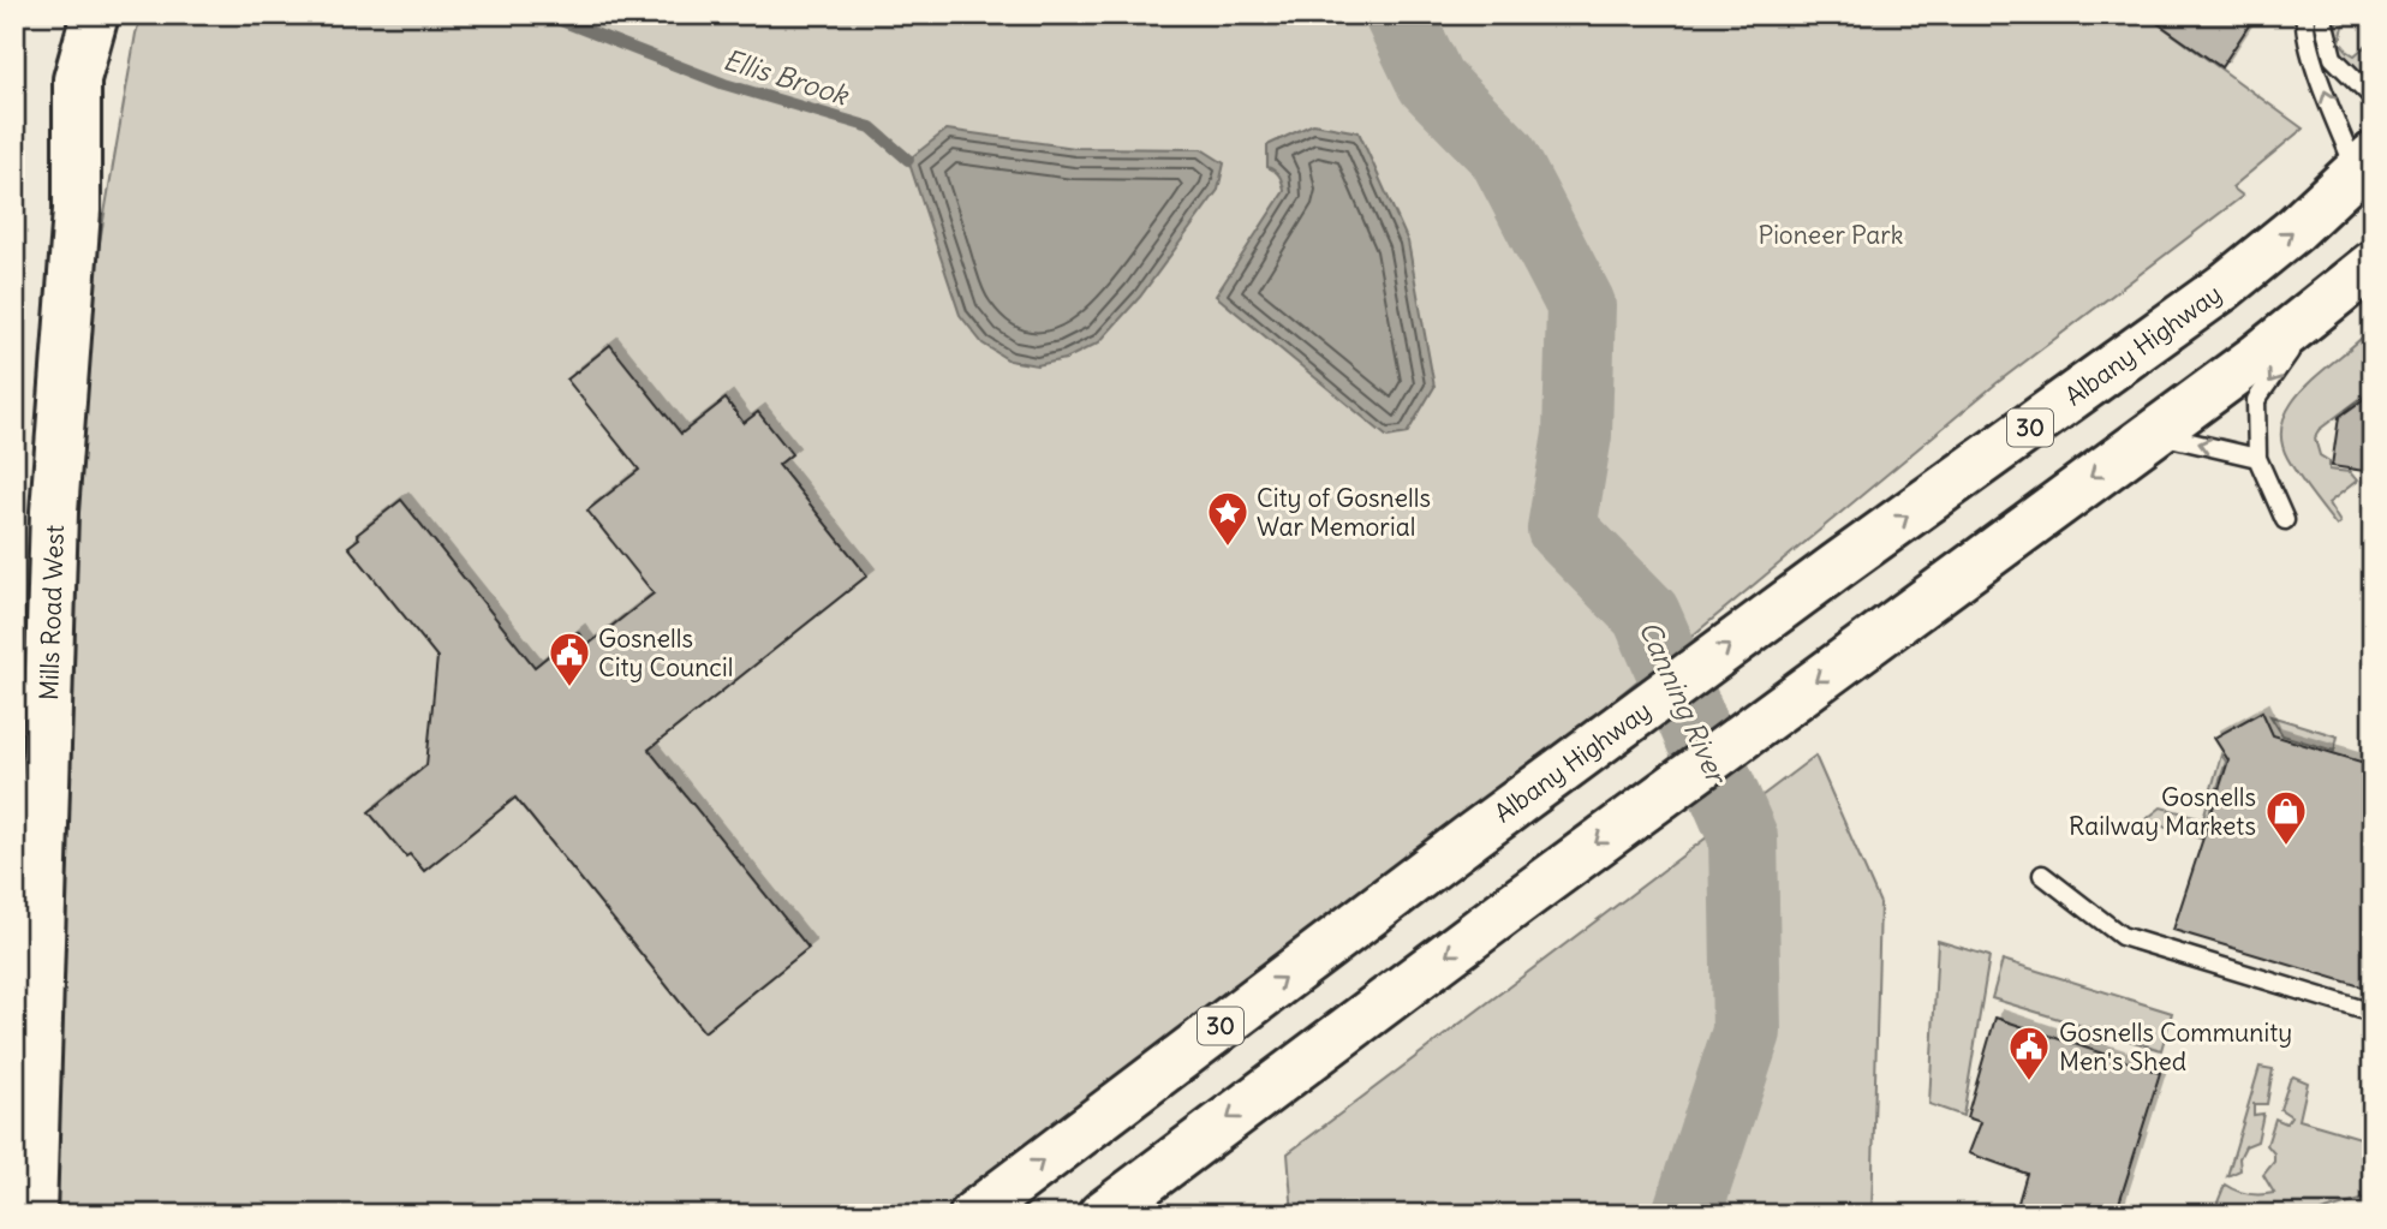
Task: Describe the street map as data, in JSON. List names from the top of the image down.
{
  "streets": {
    "main road": ["Albany Highway", "30", "Mills Road West"]
  },
  "water": ["Ellis Brook", "Canning River"],
  "parks": ["Pioneer Park"],
  "places": {
    "place": ["City of Gosnells War Memorial"],
    "public building": ["Gosnells City Council", "Gosnells Community Men's Shed"],
    "shop": ["Gosnells Railway Markets"]
  }
}
